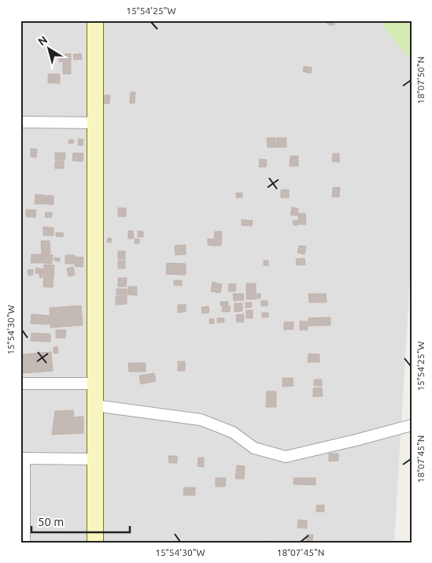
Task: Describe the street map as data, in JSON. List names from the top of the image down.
{
  "scale_bar": "50 m",
  "north": "top left",
  "coordinates": [
    "15°54'25\"W",
    "18°07'50\"N",
    "15°54'30\"W",
    "18°07'45\"N"
  ]
}
